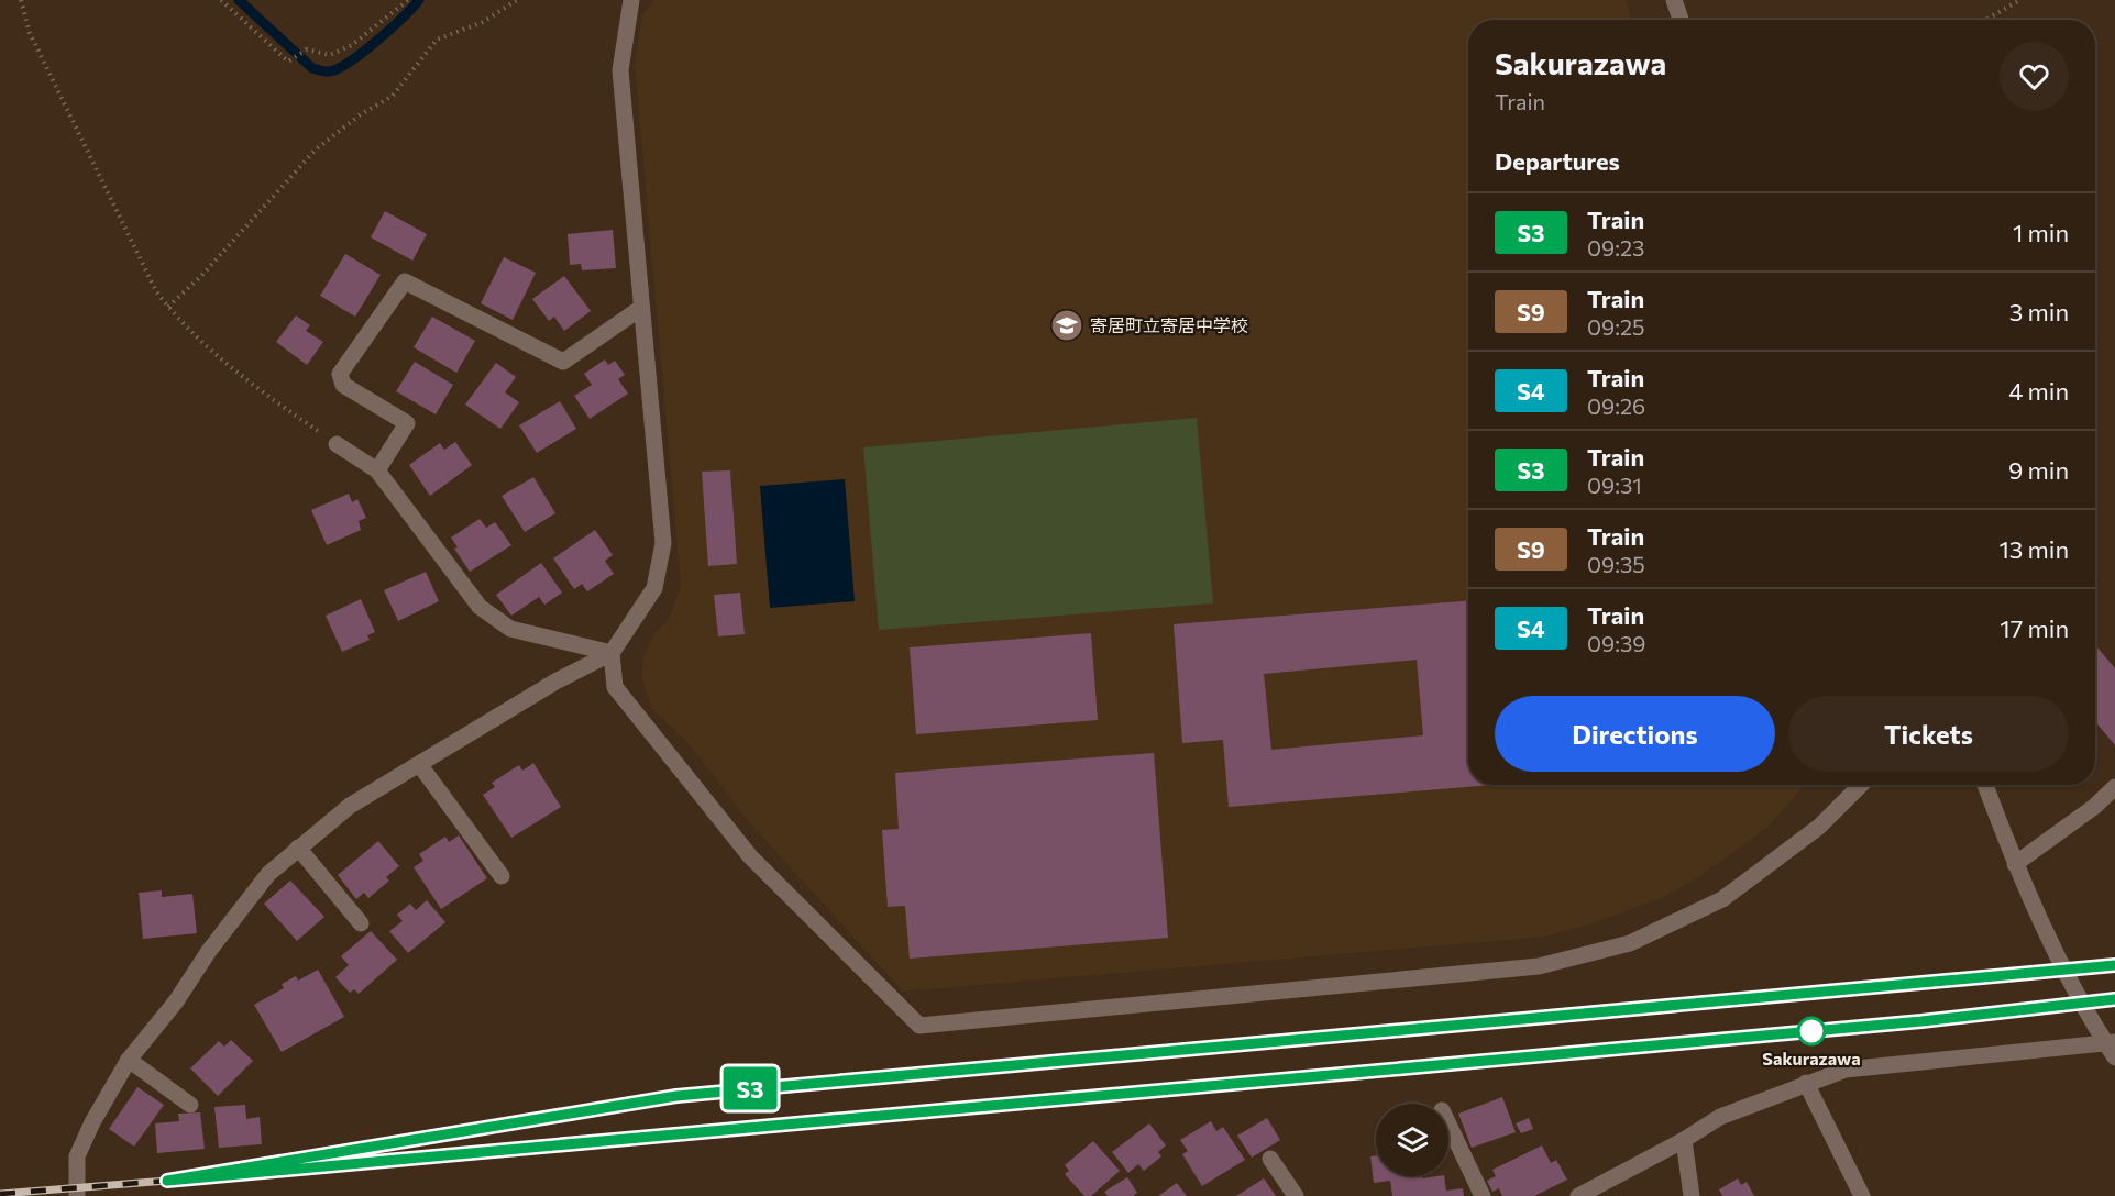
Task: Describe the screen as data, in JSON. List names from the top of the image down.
{
  "places": {
    "school or university": ["寄居町立寄居中学校"],
    "other": ["Sakurazawa"]
  },
  "page": {
    "on_map": "S3",
    "heading": [
      ["Sakurazawa", "Train"],
      "Departures"
    ],
    "list": [
      {
        "mark": "S3",
        "name": "Train",
        "note": "09:23",
        "value": "1 min"
      },
      {
        "mark": "S9",
        "name": "Train",
        "note": "09:25",
        "value": "3 min"
      },
      {
        "mark": "S4",
        "name": "Train",
        "note": "09:26",
        "value": "4 min"
      },
      {
        "mark": "S3",
        "name": "Train",
        "note": "09:31",
        "value": "9 min"
      },
      {
        "mark": "S9",
        "name": "Train",
        "note": "09:35",
        "value": "13 min"
      },
      {
        "mark": "S4",
        "name": "Train",
        "note": "09:39",
        "value": "17 min"
      }
    ],
    "buttons": ["Directions", "Tickets"]
  }
}
